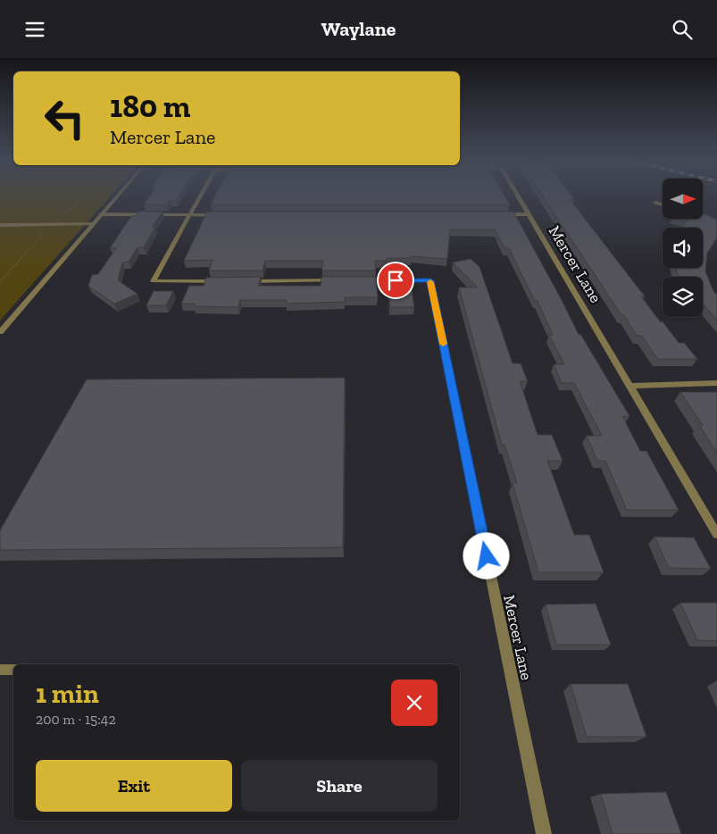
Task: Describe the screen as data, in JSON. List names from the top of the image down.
{
  "streets": {
    "street": ["Mercer Lane"]
  },
  "north": "right",
  "page": {
    "header": "Waylane",
    "turn": ["180 m", "Mercer Lane"],
    "heading": ["1 min", "200 m · 15:42"],
    "buttons": ["Exit", "Share"]
  }
}
